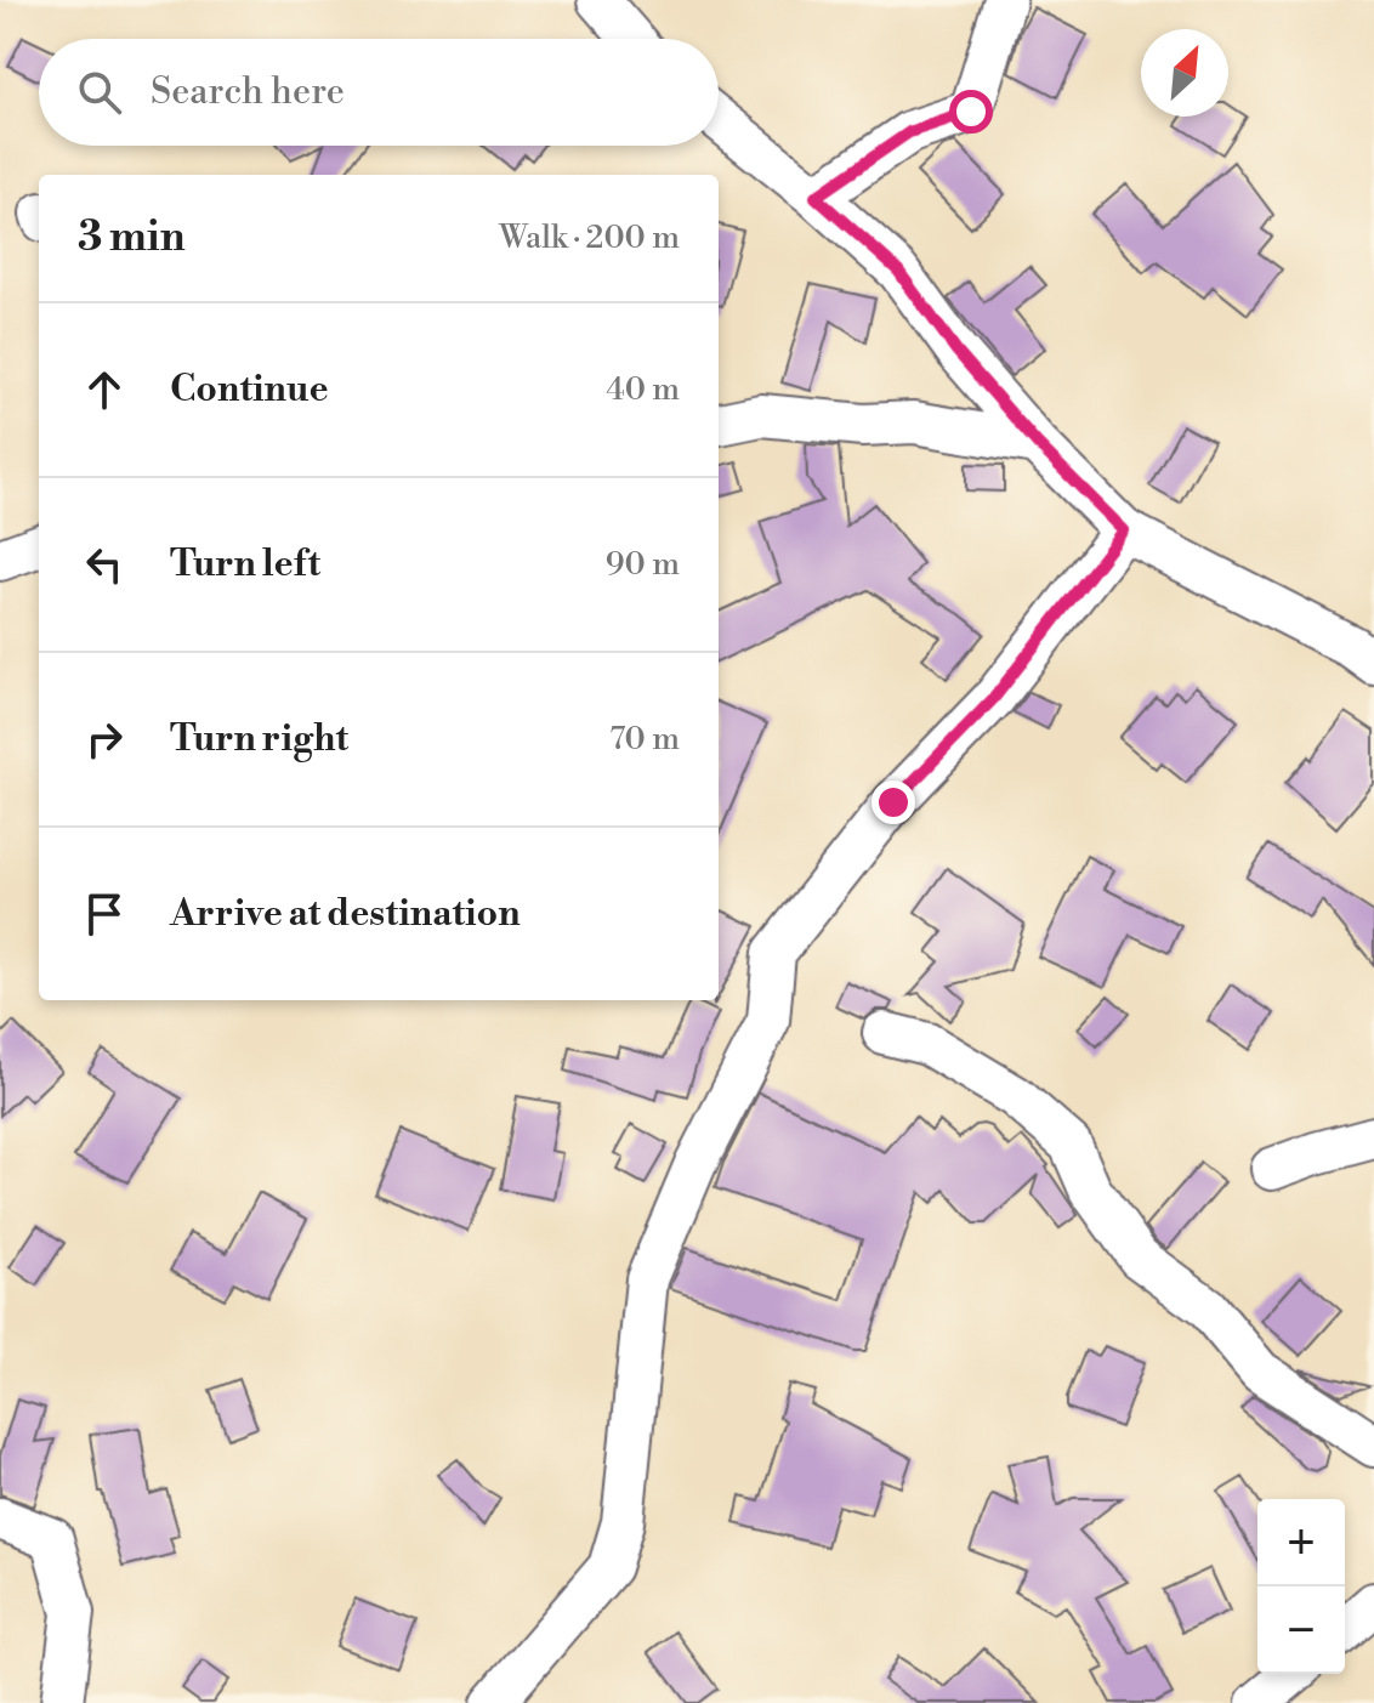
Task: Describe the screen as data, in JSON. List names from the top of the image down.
{
  "north": "top right",
  "page": {
    "search": "Search here",
    "heading": ["3 min", "Walk · 200 m"],
    "list": [
      ["Continue", "40 m"],
      ["Turn left", "90 m"],
      ["Turn right", "70 m"],
      "Arrive at destination"
    ],
    "map_buttons": ["+", "−"]
  }
}
